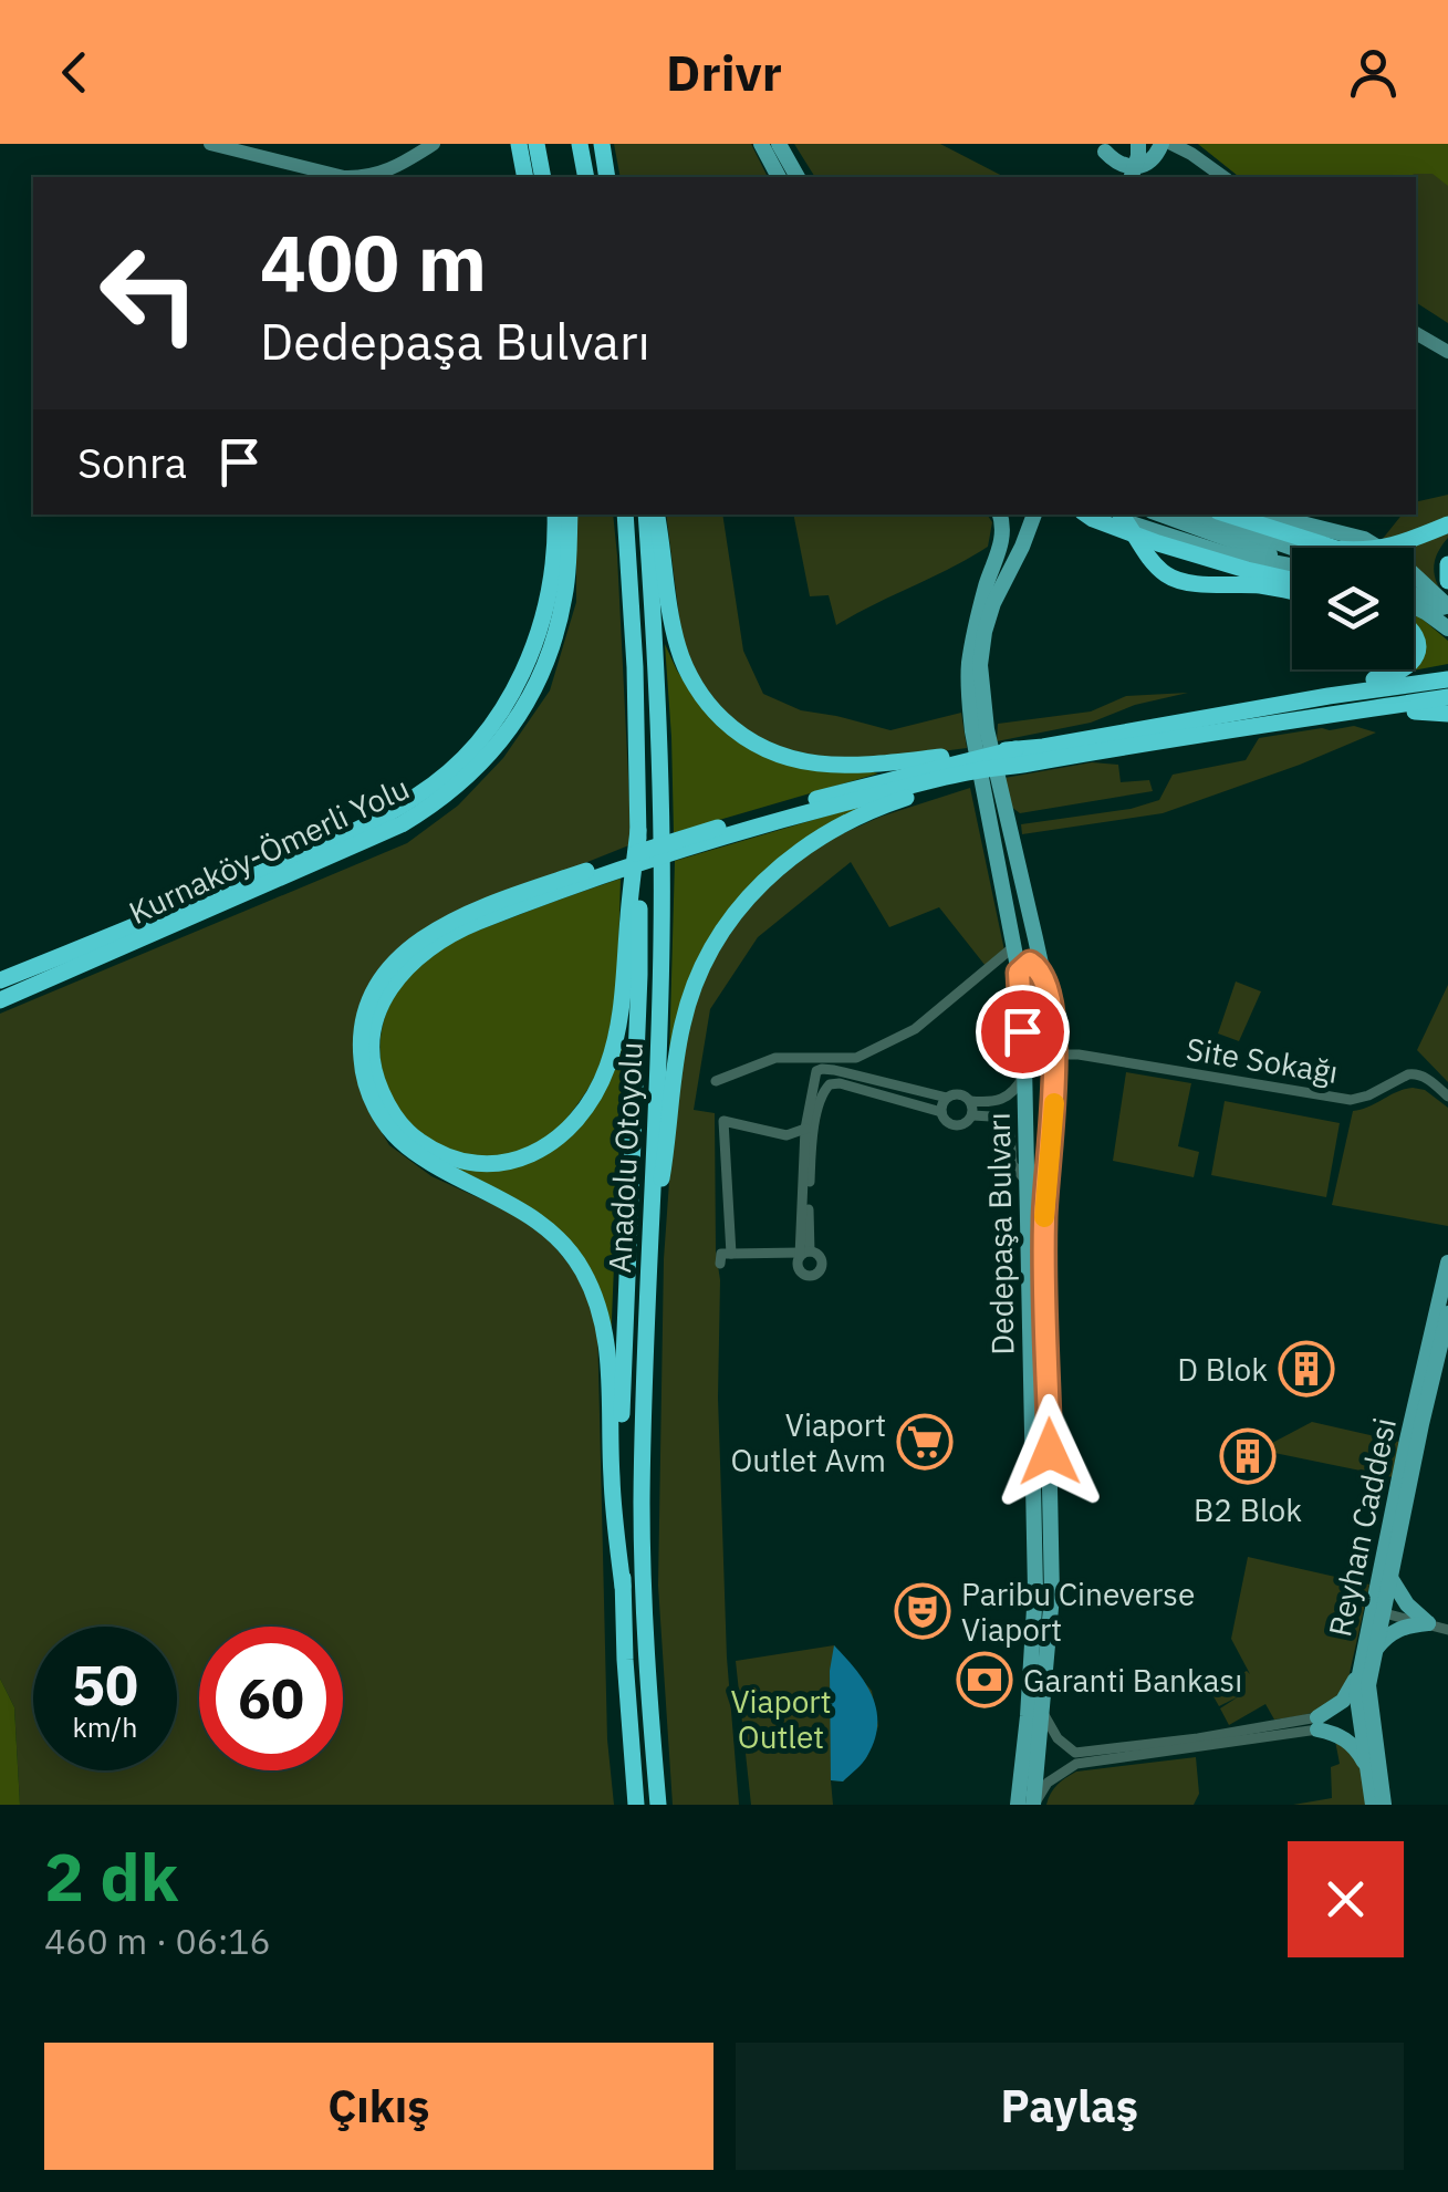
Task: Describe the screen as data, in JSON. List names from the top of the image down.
{
  "streets": {
    "highway": ["Kurnaköy-Ömerli Yolu", "Anadolu Otoyolu"],
    "main road": ["Dedepaşa Bulvarı", "Reyhan Caddesi"],
    "street": ["Site Sokağı"]
  },
  "crossings": [
    ["Site Sokağı", "Dedepaşa Bulvarı"]
  ],
  "parks": ["Viaport Outlet"],
  "places": {
    "building": ["D Blok", "B2 Blok"],
    "supermarket": ["Viaport Outlet Avm"],
    "theatre": ["Paribu Cineverse Viaport"],
    "bank": ["Garanti Bankası"]
  },
  "page": {
    "header": "Drivr",
    "turn": ["400 m", "Dedepaşa Bulvarı"],
    "then": "Sonra",
    "speed": "50 km/h",
    "limit": "60",
    "heading": ["2 dk", "460 m · 06:16"],
    "buttons": ["Çıkış", "Paylaş"]
  }
}
